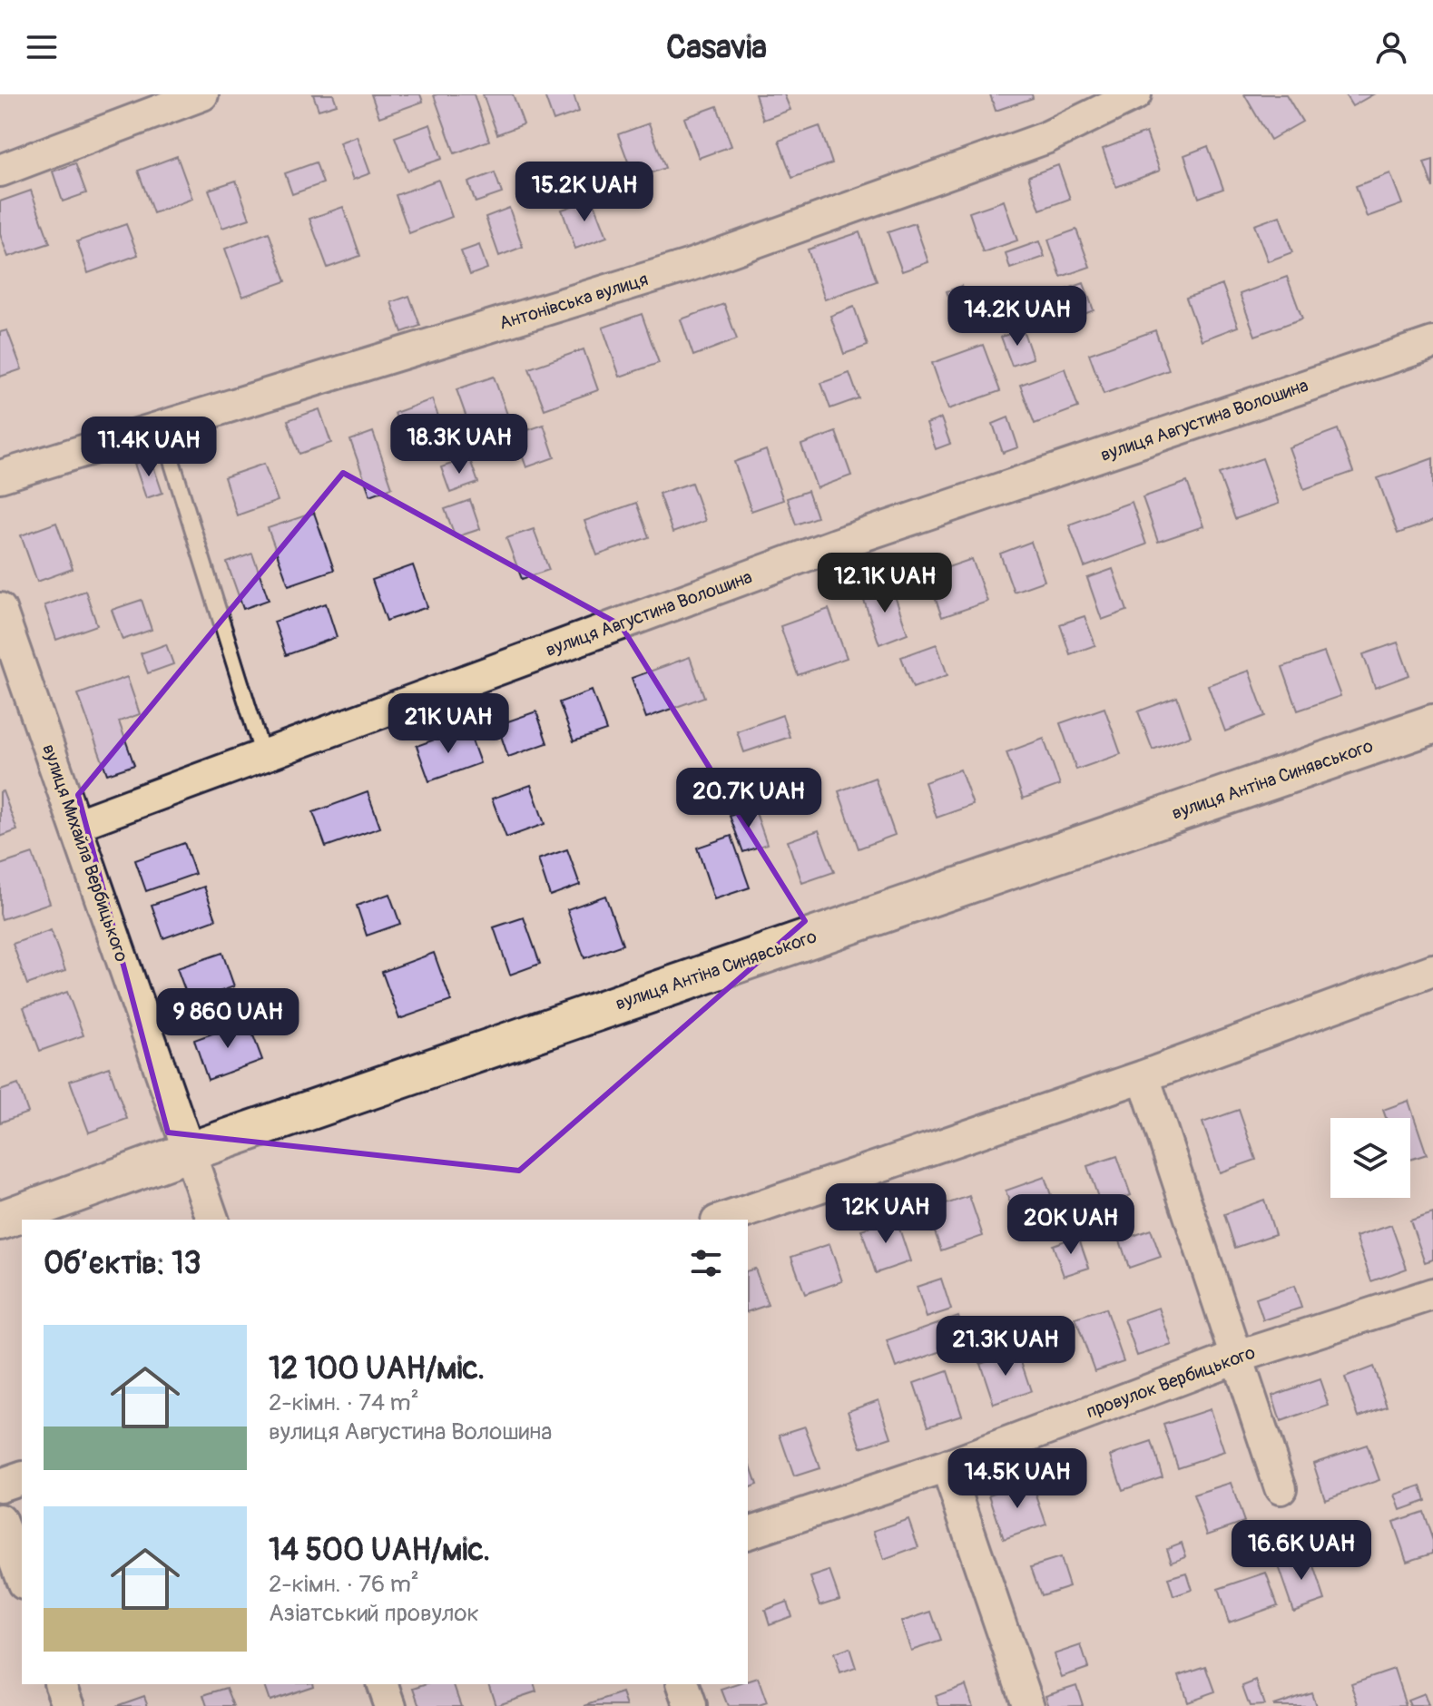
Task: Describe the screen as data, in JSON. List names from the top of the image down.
{
  "streets": {
    "street": [
      "Антонівська вулиця",
      "вулиця Августина Волошина",
      "вулиця Антіна Синявського",
      "вулиця Михайла Вербицького",
      "провулок Вербицького"
    ]
  },
  "crossings": [
    ["вулиця Августина Волошина", "вулиця Михайла Вербицького"],
    ["вулиця Антіна Синявського", "вулиця Михайла Вербицького"]
  ],
  "page": {
    "header": "Casavia",
    "price": [
      "15.2K UAH",
      "14.2K UAH",
      "18.3K UAH",
      "11.4K UAH",
      "12.1K UAH",
      "21K UAH",
      "20.7K UAH",
      "9 860 UAH",
      "12K UAH",
      "20K UAH",
      "21.3K UAH",
      "14.5K UAH",
      "16.6K UAH"
    ],
    "heading": "Об’єктів: 13",
    "list": [
      {
        "name": "12 100 UAH/міс.",
        "note": "2-кімн. · 74 m² · вулиця Августина Волошина"
      },
      {
        "name": "14 500 UAH/міс.",
        "note": "2-кімн. · 76 m² · Азіатський провулок"
      }
    ]
  }
}
